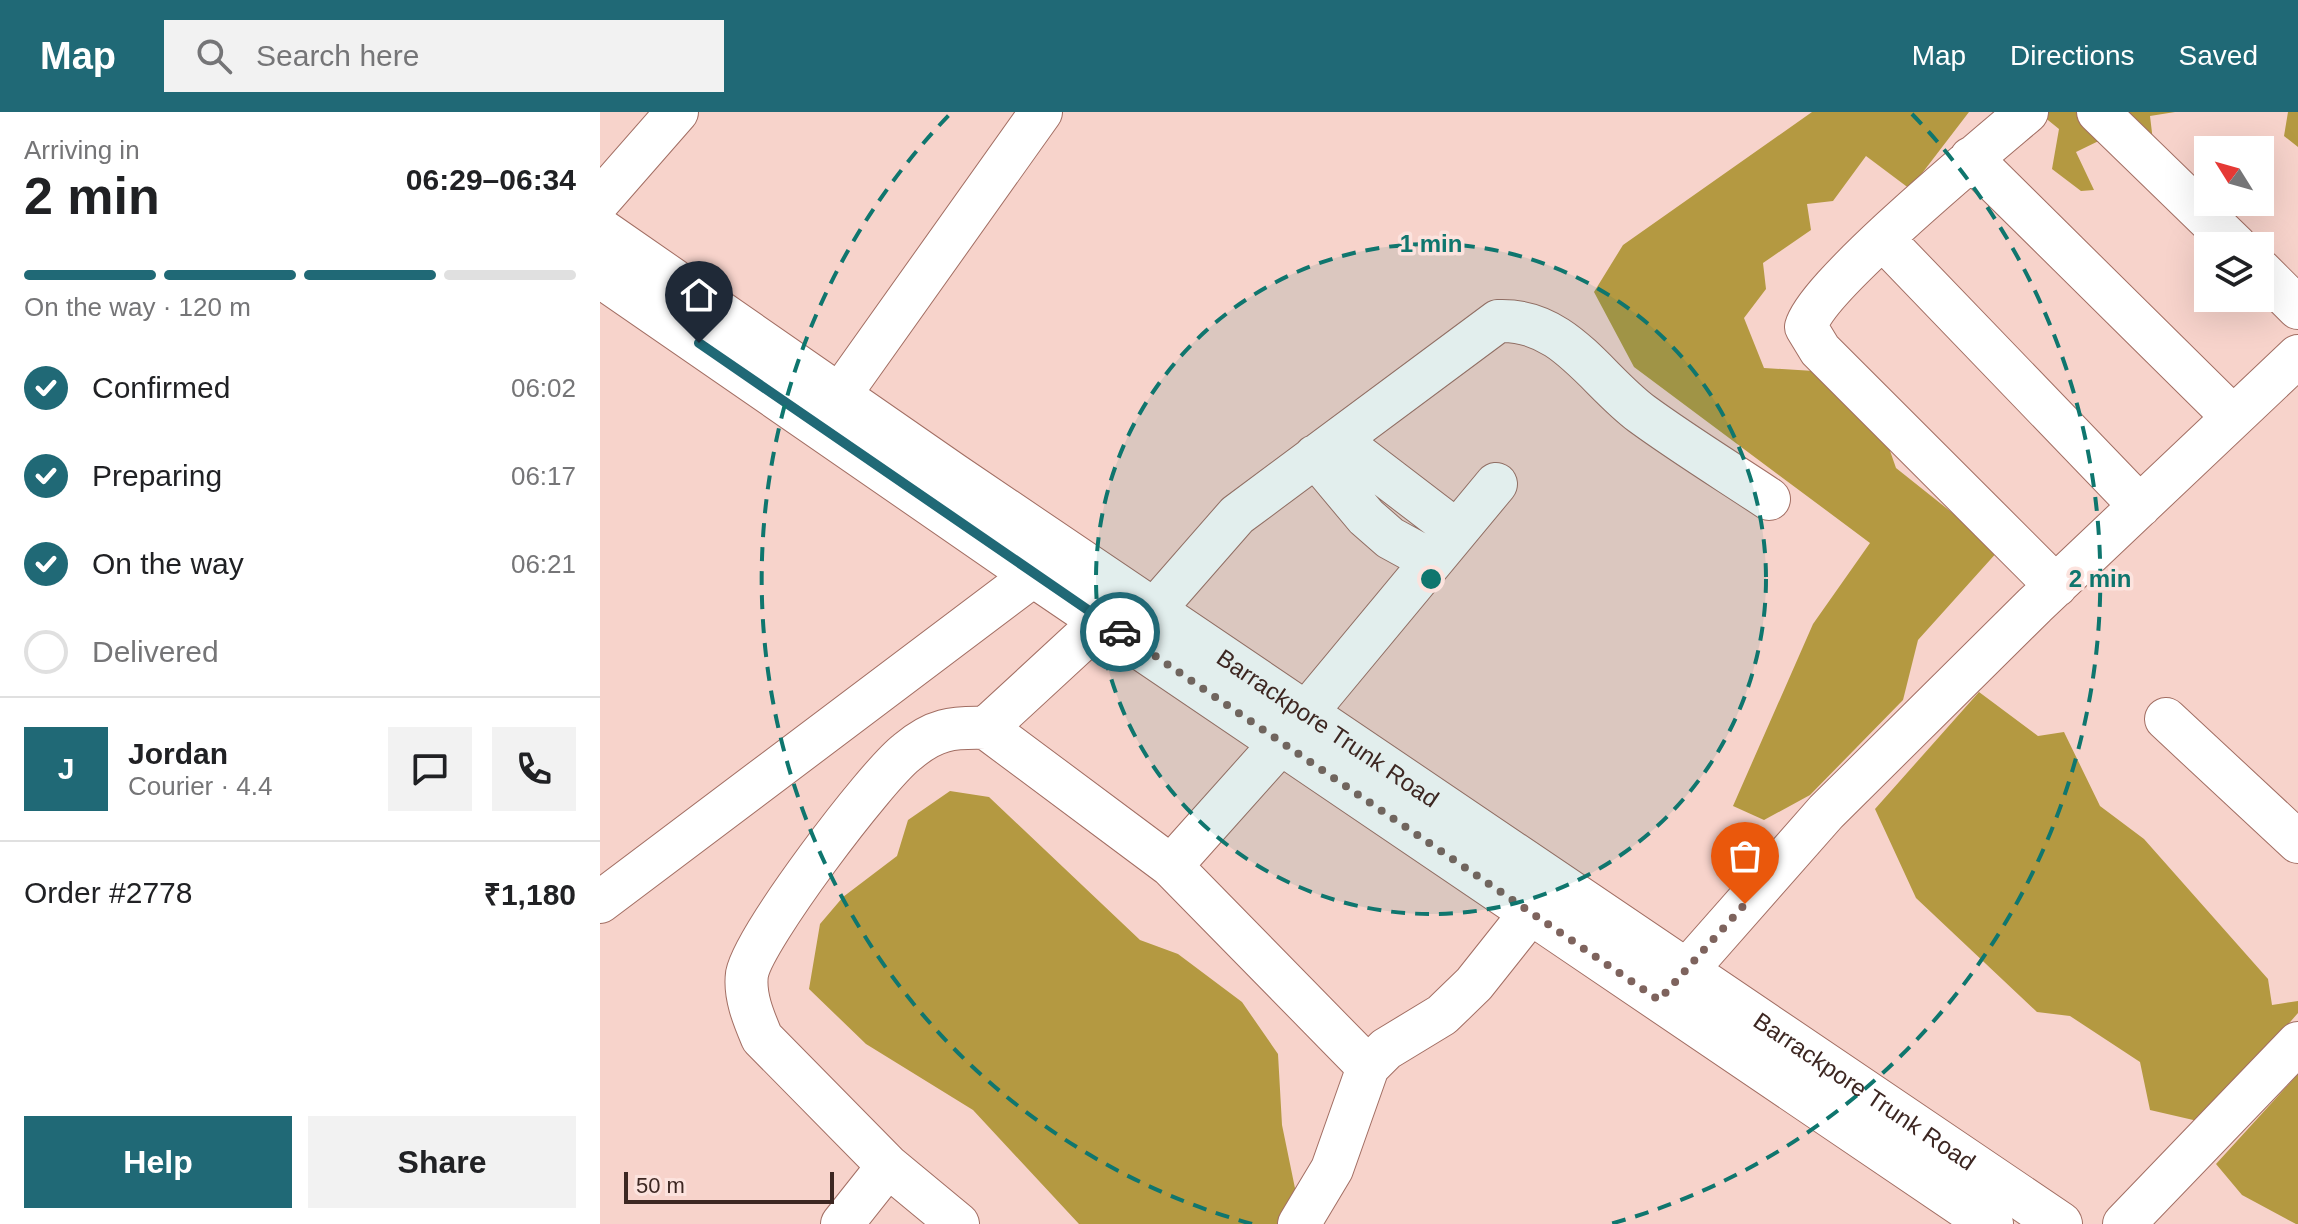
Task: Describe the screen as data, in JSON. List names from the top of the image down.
{
  "streets": {
    "main road": ["Barrackpore Trunk Road"]
  },
  "scale_bar": "50 m",
  "north": "top left",
  "page": {
    "header": "Map",
    "search": "Search here",
    "nav": ["Map", "Directions", "Saved"],
    "heading": ["2 min", "Arriving in", "06:29–06:34"],
    "panel": [
      "Jordan",
      "Courier · 4.4",
      "Order #2778",
      "₹1,180"
    ],
    "bar": "On the way · 120 m",
    "list": [
      ["Confirmed", "06:02"],
      ["Preparing", "06:17"],
      ["On the way", "06:21"],
      "Delivered"
    ],
    "round": "J",
    "buttons": ["Help", "Share"],
    "scale": "50 m"
  },
  "rings": ["1 min", "2 min"]
}
